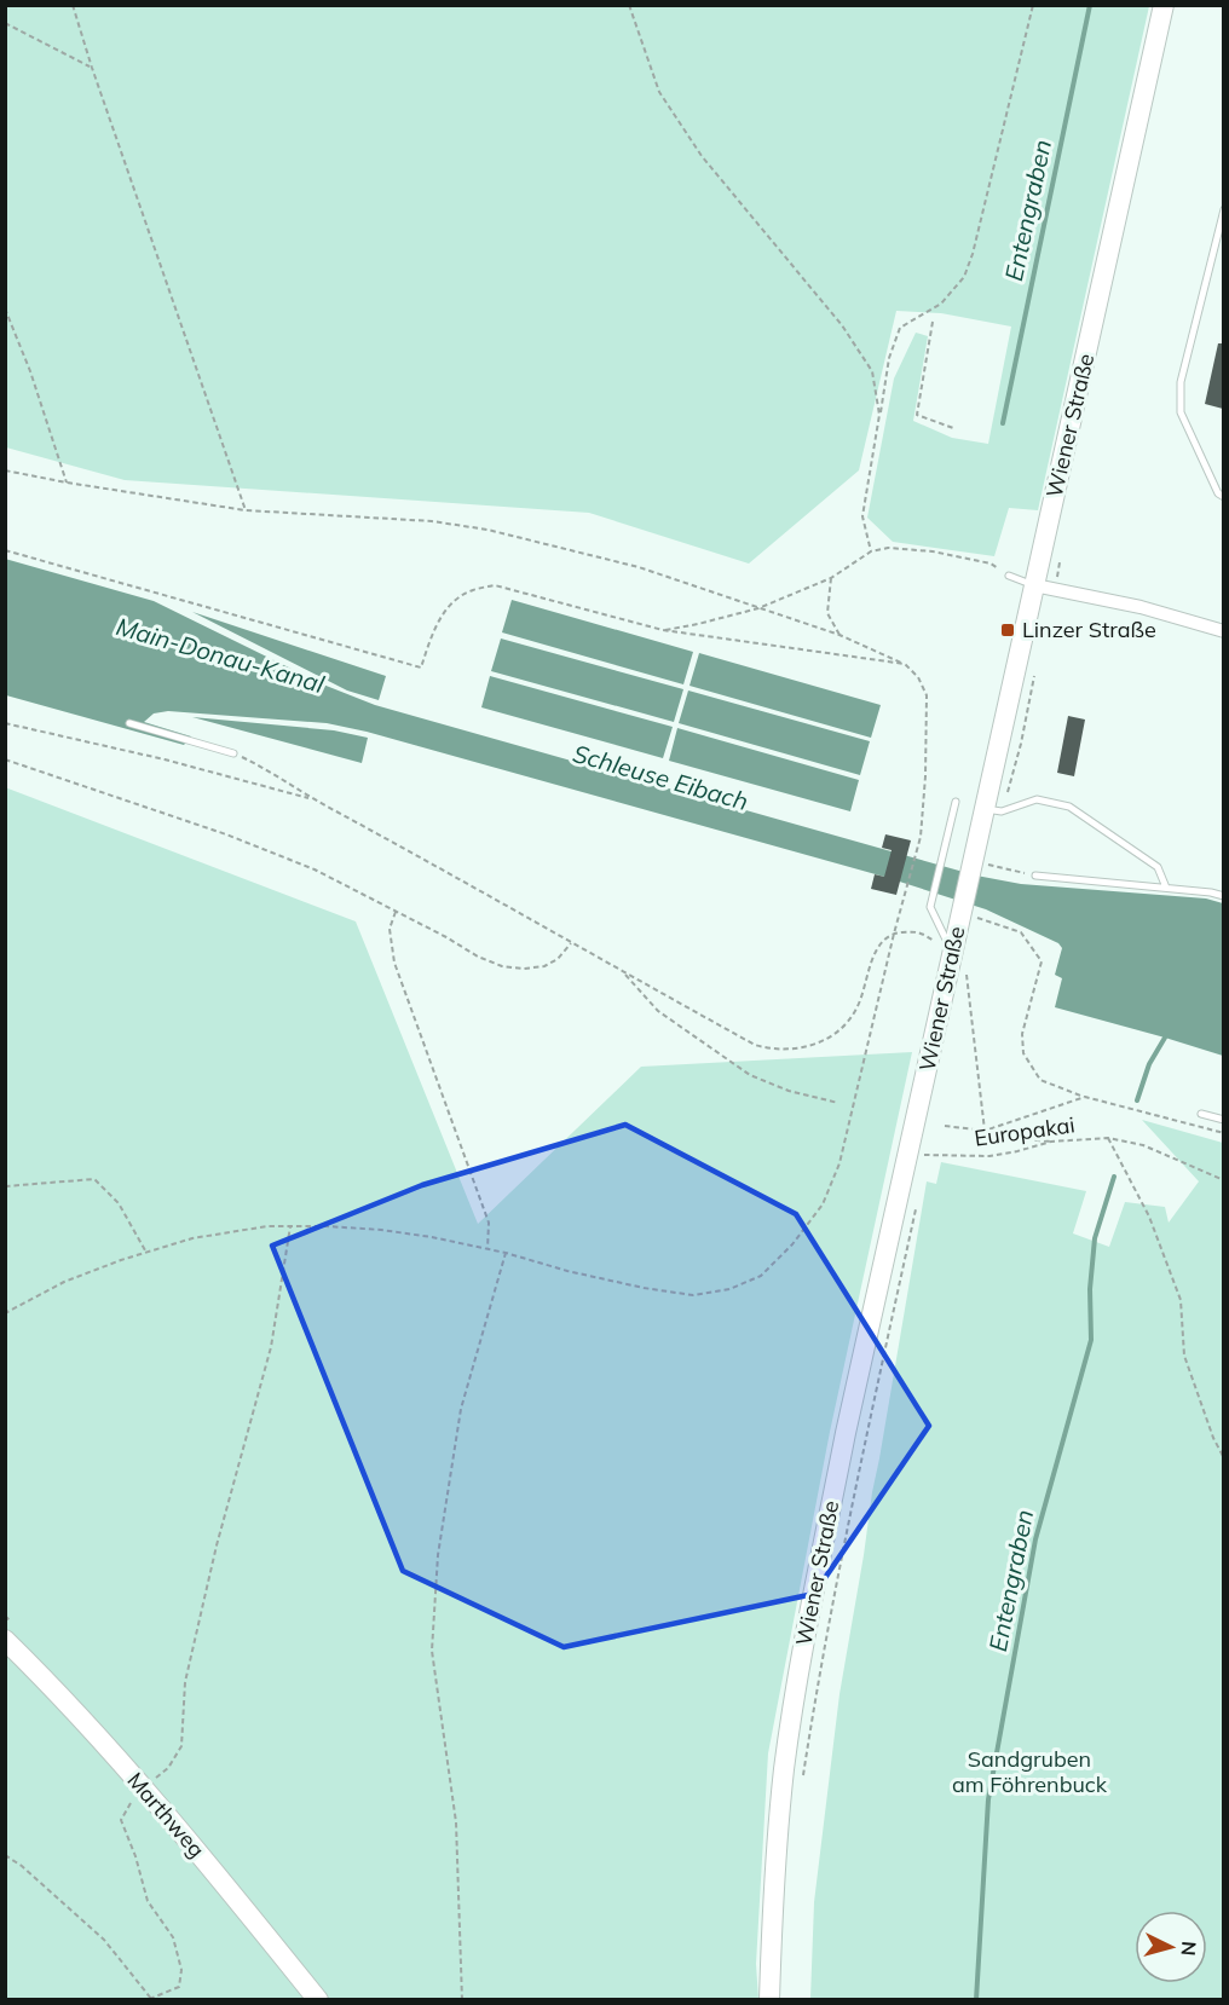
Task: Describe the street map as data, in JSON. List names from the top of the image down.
{
  "streets": {
    "main road": ["Wiener Straße", "Marthweg"],
    "path": ["Europakai"]
  },
  "crossings": [
    ["Wiener Straße", "Europakai"]
  ],
  "water": ["Entengraben", "Main-Donau-Kanal", "Schleuse Eibach"],
  "parks": ["Sandgruben am Föhrenbuck"],
  "places": {
    "transit": ["Linzer Straße"]
  },
  "north": "right"
}
